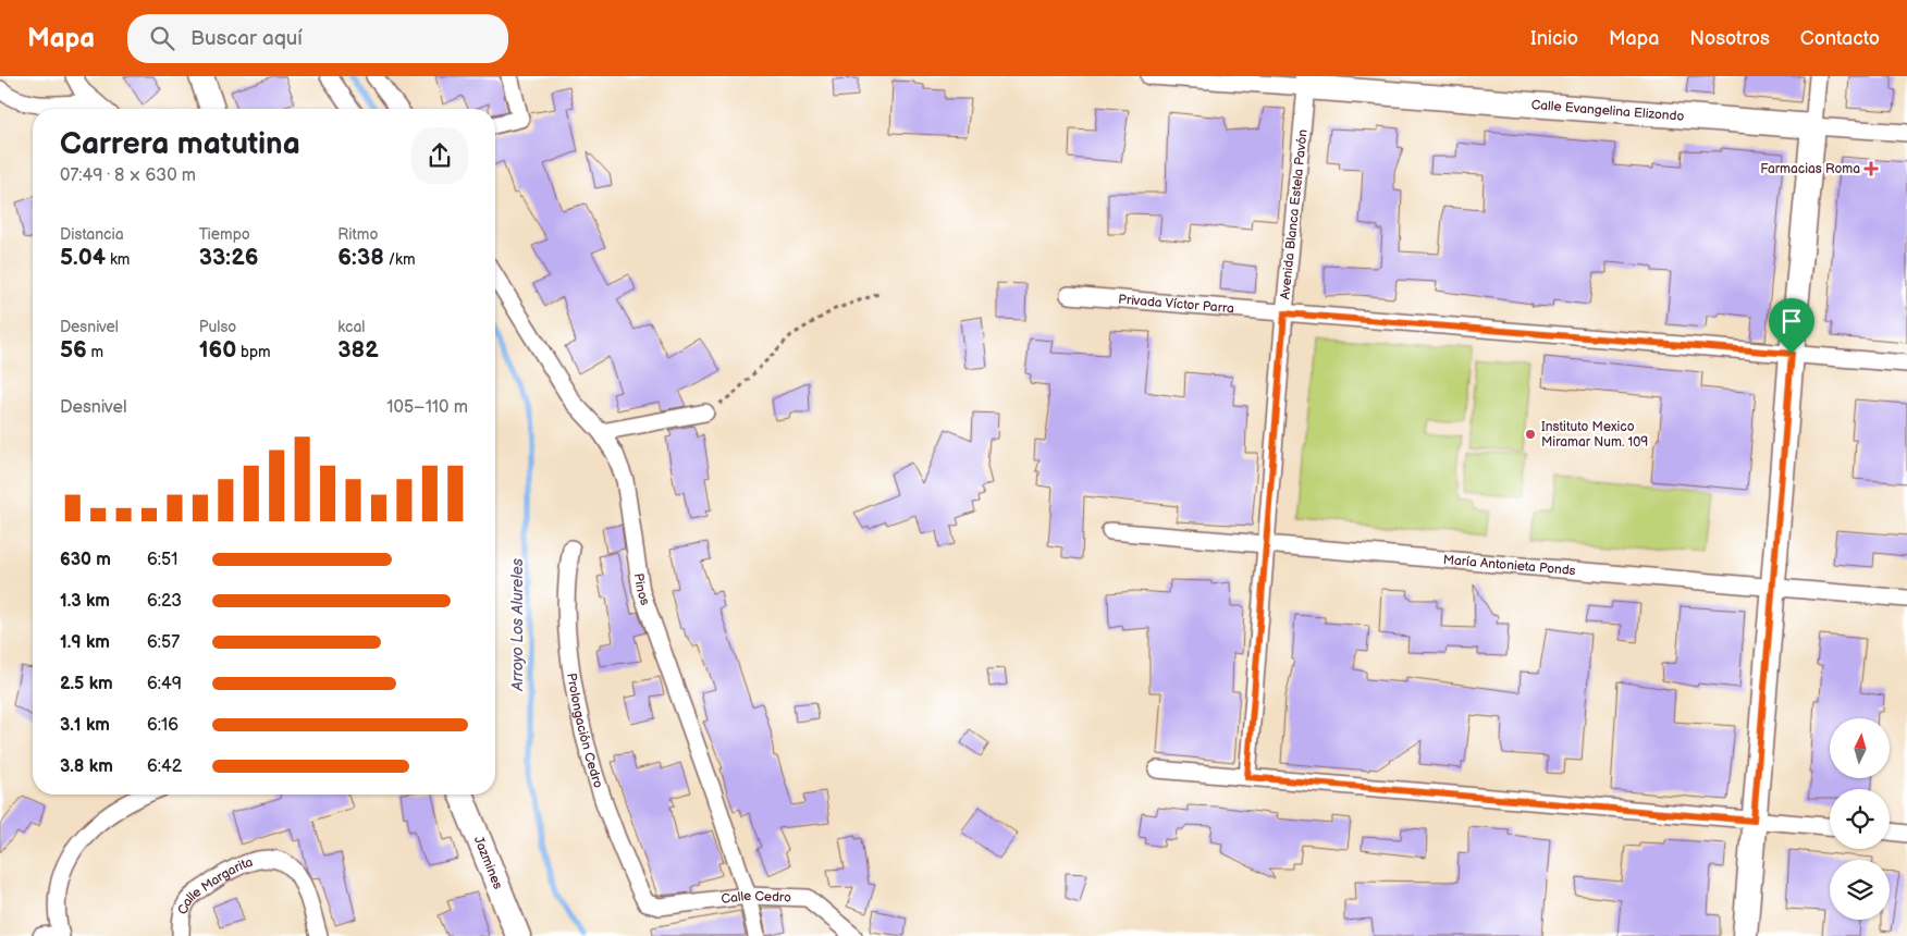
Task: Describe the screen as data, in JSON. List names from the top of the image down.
{
  "streets": {
    "main road": ["Calle Evangelina Elizondo", "Jazmines"],
    "street": [
      "Avenida Blanca Estela Pavón",
      "Privada Víctor Parra",
      "María Antonieta Ponds",
      "Pinos",
      "Prolongación Cedro",
      "Calle Margarita",
      "Calle Cedro"
    ]
  },
  "crossings": [
    ["Calle Evangelina Elizondo", "Avenida Blanca Estela Pavón"],
    ["Avenida Blanca Estela Pavón", "Privada Víctor Parra"],
    ["Avenida Blanca Estela Pavón", "María Antonieta Ponds"],
    ["Pinos", "Calle Cedro"],
    ["Prolongación Cedro", "Calle Cedro"]
  ],
  "water": ["Arroyo Los Alureles"],
  "places": {
    "health": ["Farmacias Roma"],
    "other": ["Instituto Mexico Miramar Num. 109"]
  },
  "north": "top",
  "page": {
    "header": "Mapa",
    "search": "Buscar aquí",
    "nav": [
      "Inicio",
      "Mapa",
      "Nosotros",
      "Contacto"
    ],
    "heading": ["Carrera matutina", "07:49 · 8 × 630 m"],
    "stats": [
      ["Distancia", "5.04 km"],
      ["Tiempo", "33:26"],
      ["Ritmo", "6:38 /km"],
      ["Desnivel", "56 m"],
      ["Pulso", "160 bpm"],
      ["kcal", "382"]
    ],
    "chart": ["Desnivel", "105–110 m"],
    "list": [
      {
        "name": "630 m",
        "note": "6:51"
      },
      {
        "name": "1.3 km",
        "note": "6:23"
      },
      {
        "name": "1.9 km",
        "note": "6:57"
      },
      {
        "name": "2.5 km",
        "note": "6:49"
      },
      {
        "name": "3.1 km",
        "note": "6:16"
      },
      {
        "name": "3.8 km",
        "note": "6:42"
      }
    ]
  }
}
